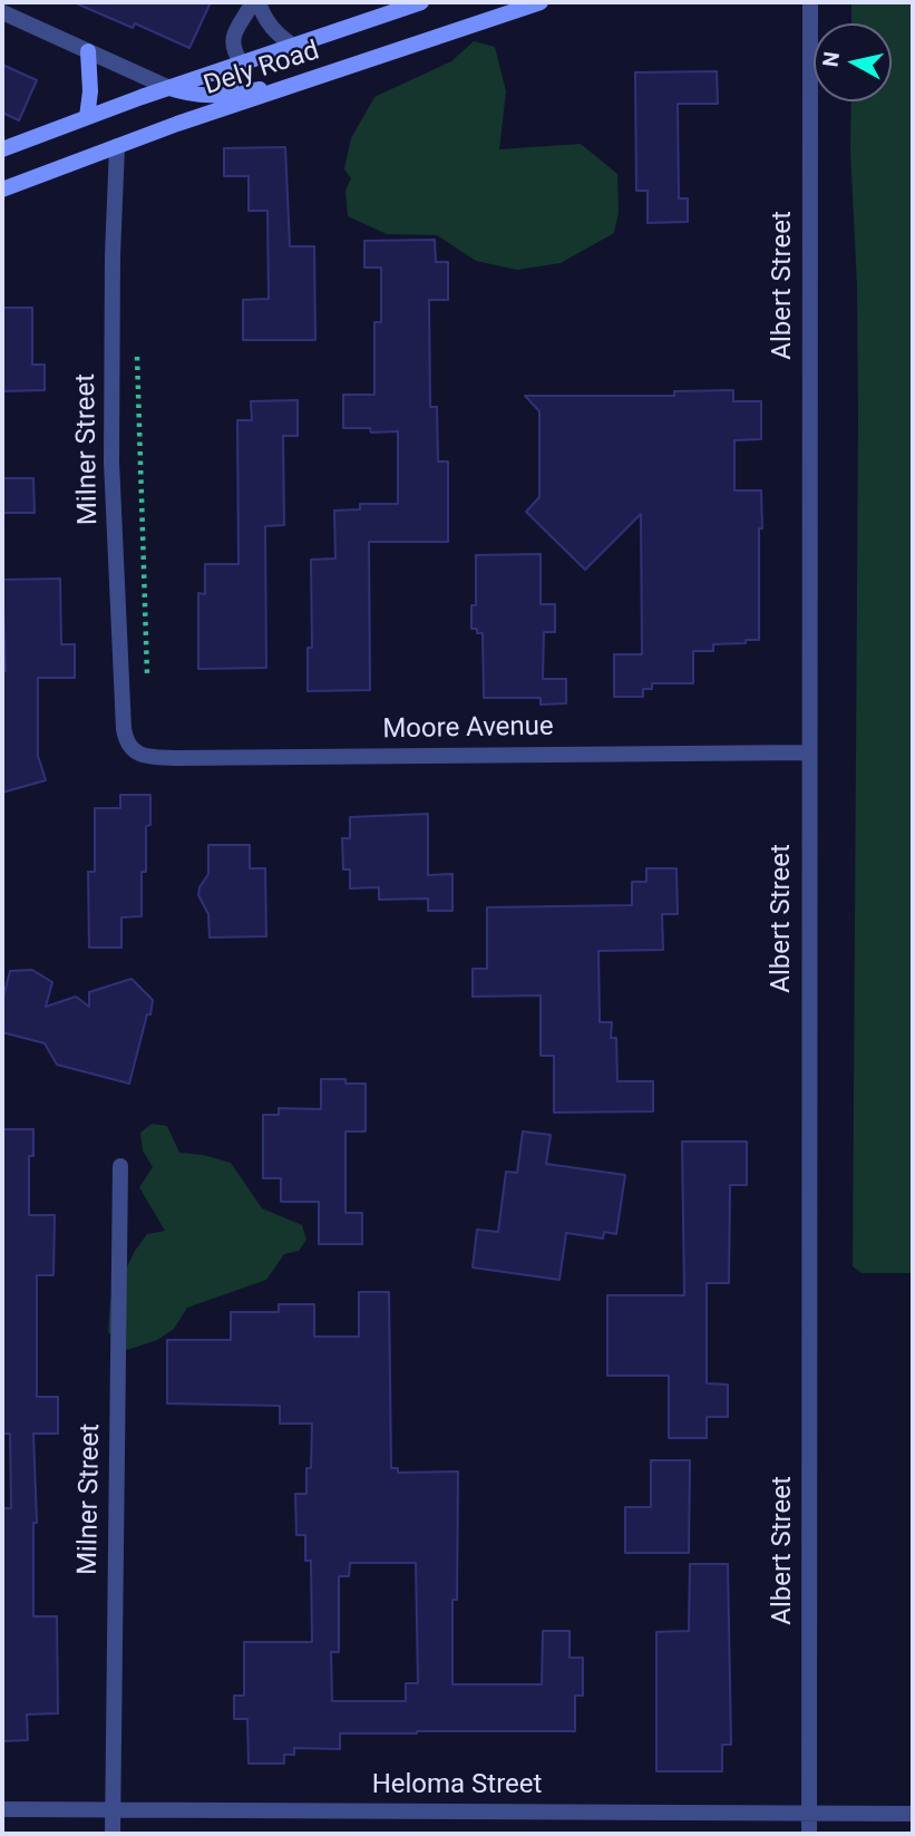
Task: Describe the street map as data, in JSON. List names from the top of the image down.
{
  "streets": {
    "main road": ["Dely Road"],
    "street": [
      "Albert Street",
      "Milner Street",
      "Moore Avenue",
      "Heloma Street"
    ]
  },
  "crossings": [
    ["Dely Road", "Milner Street"],
    ["Albert Street", "Moore Avenue"],
    ["Albert Street", "Heloma Street"],
    ["Milner Street", "Moore Avenue"],
    ["Milner Street", "Heloma Street"]
  ],
  "north": "left"
}
